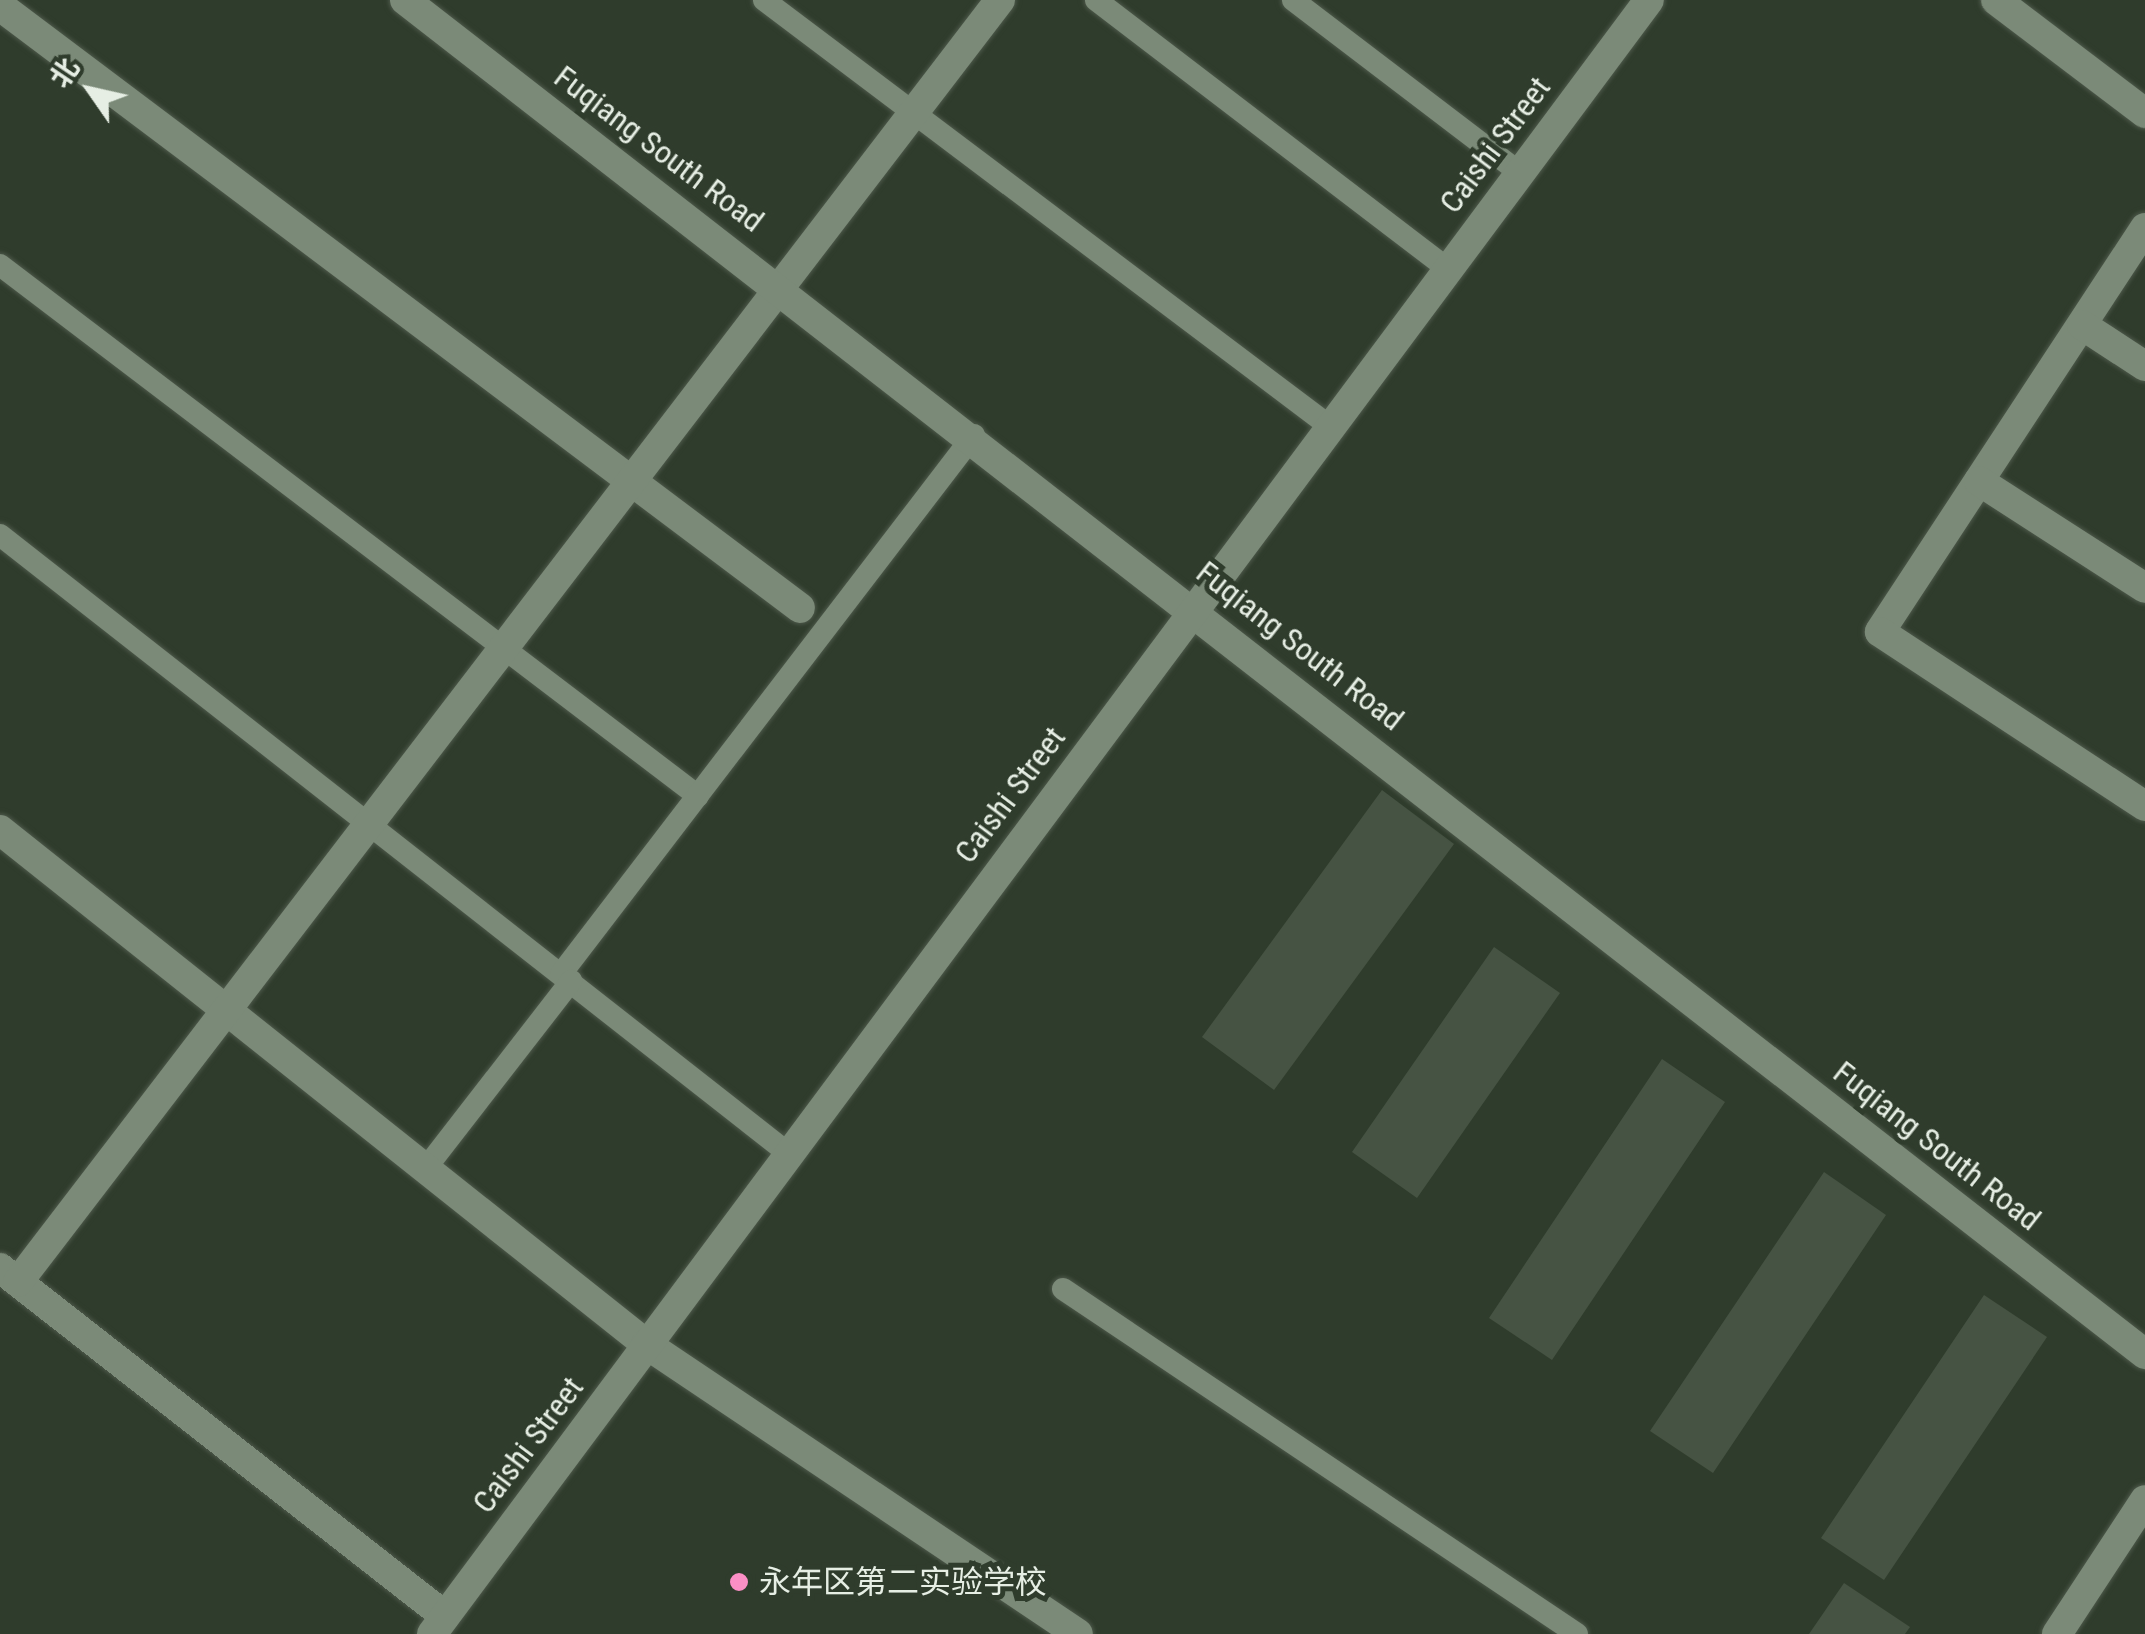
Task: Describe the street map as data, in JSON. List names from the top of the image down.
{
  "streets": {
    "street": ["Caishi Street", "Fuqiang South Road"]
  },
  "crossings": [
    ["Caishi Street", "Fuqiang South Road"]
  ],
  "places": ["永年区第二实验学校"],
  "north": "top left"
}
